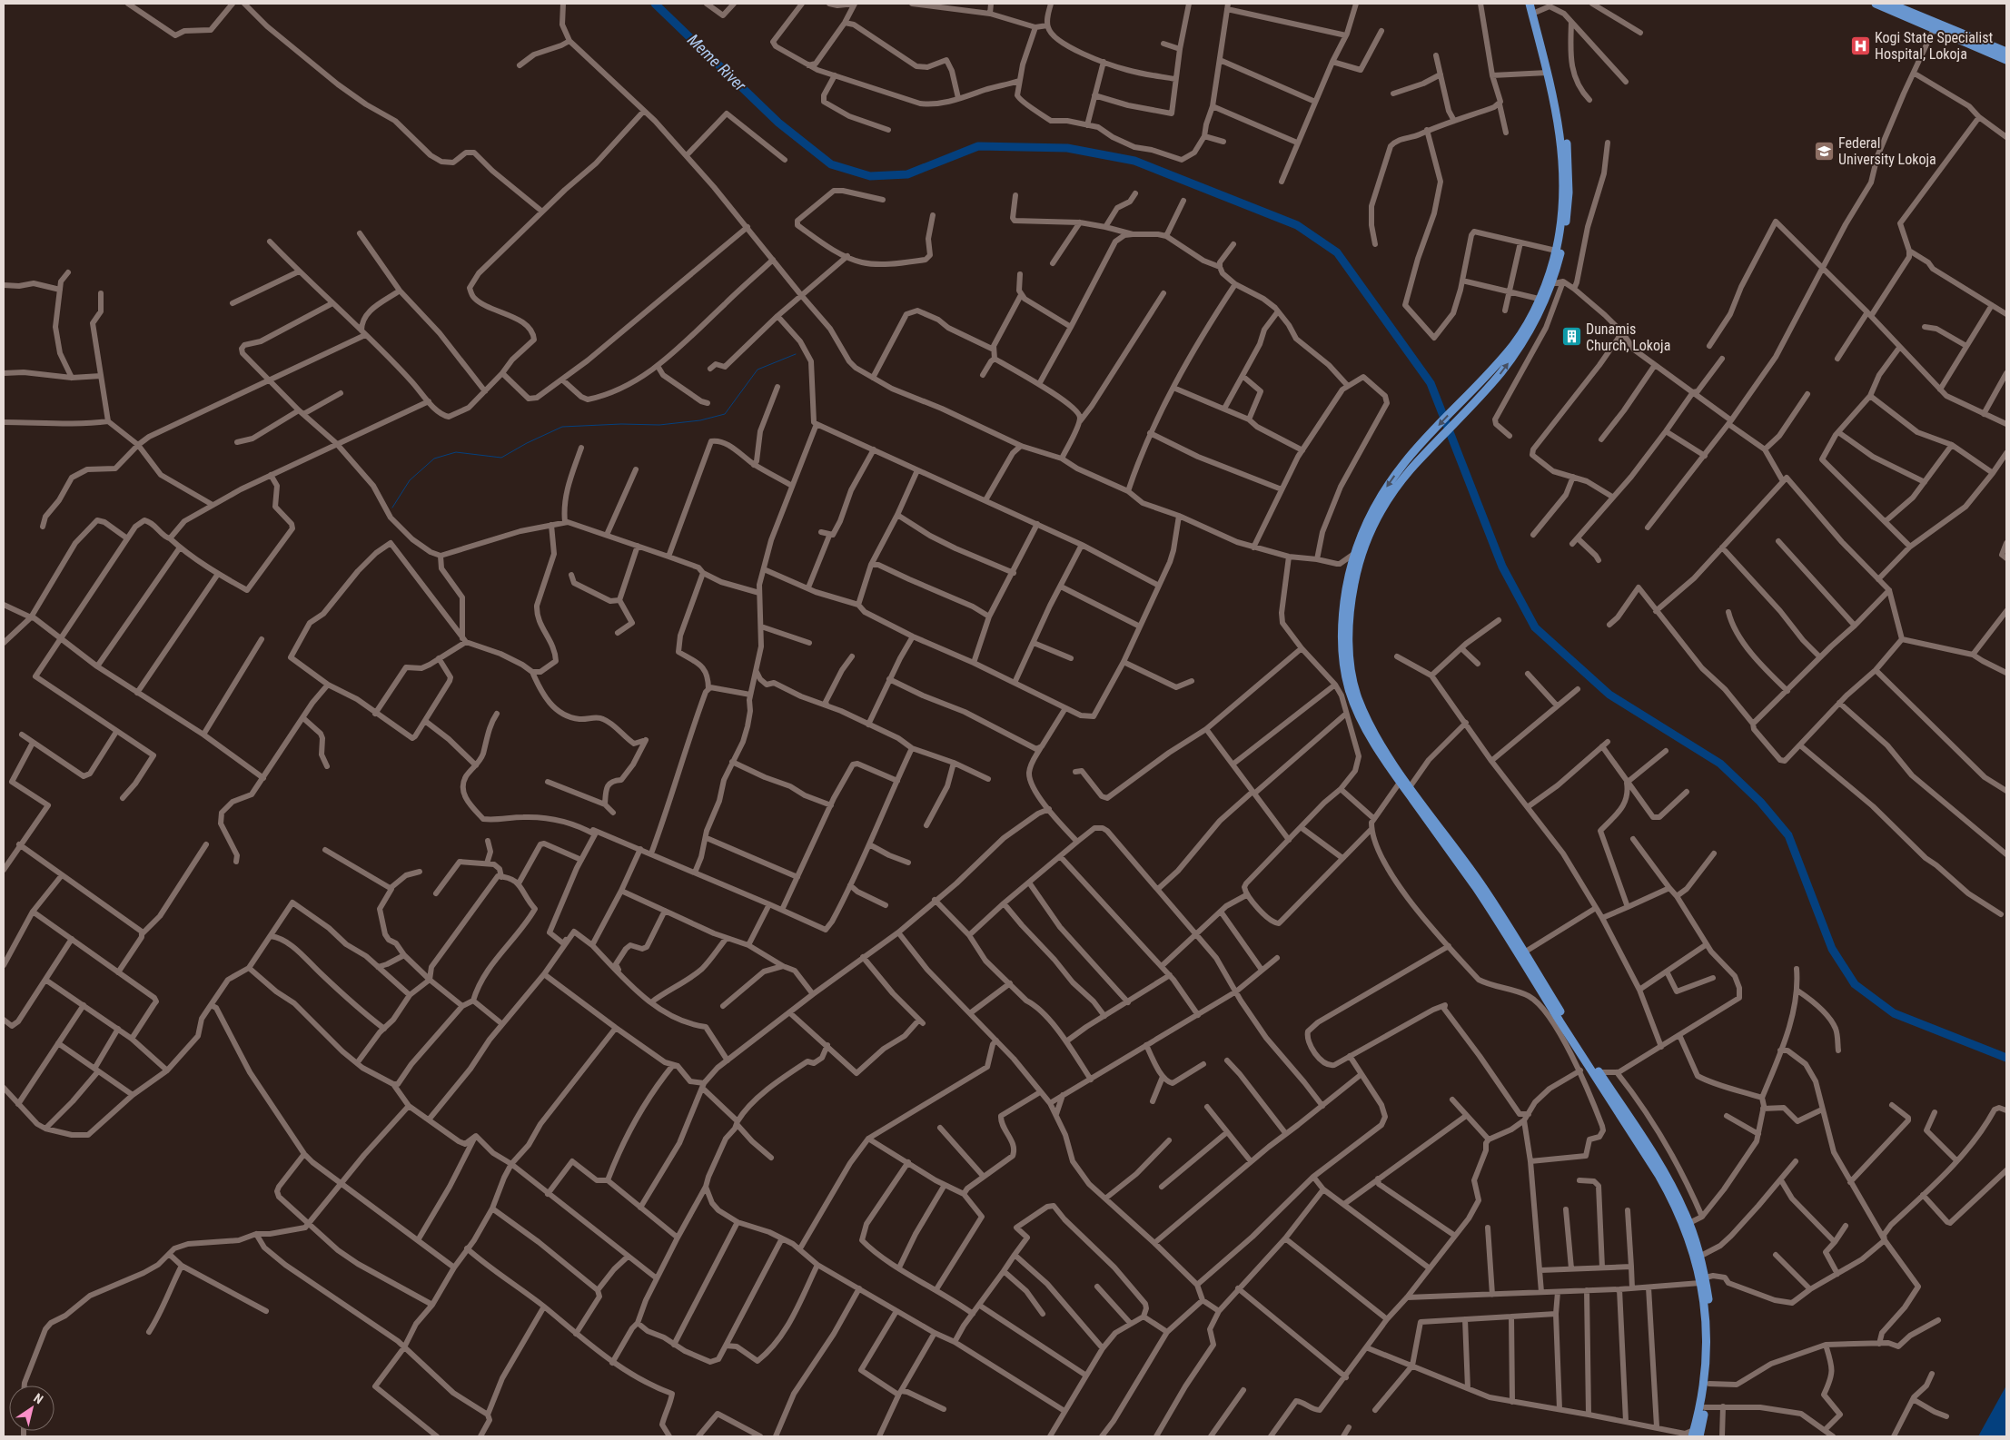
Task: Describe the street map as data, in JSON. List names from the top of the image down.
{
  "water": ["Meme River"],
  "places": {
    "hospital": ["Kogi State Specialist Hospital, Lokoja"],
    "school or university": ["Federal University Lokoja"],
    "building": ["Dunamis Church, Lokoja"]
  },
  "north": "top right"
}
